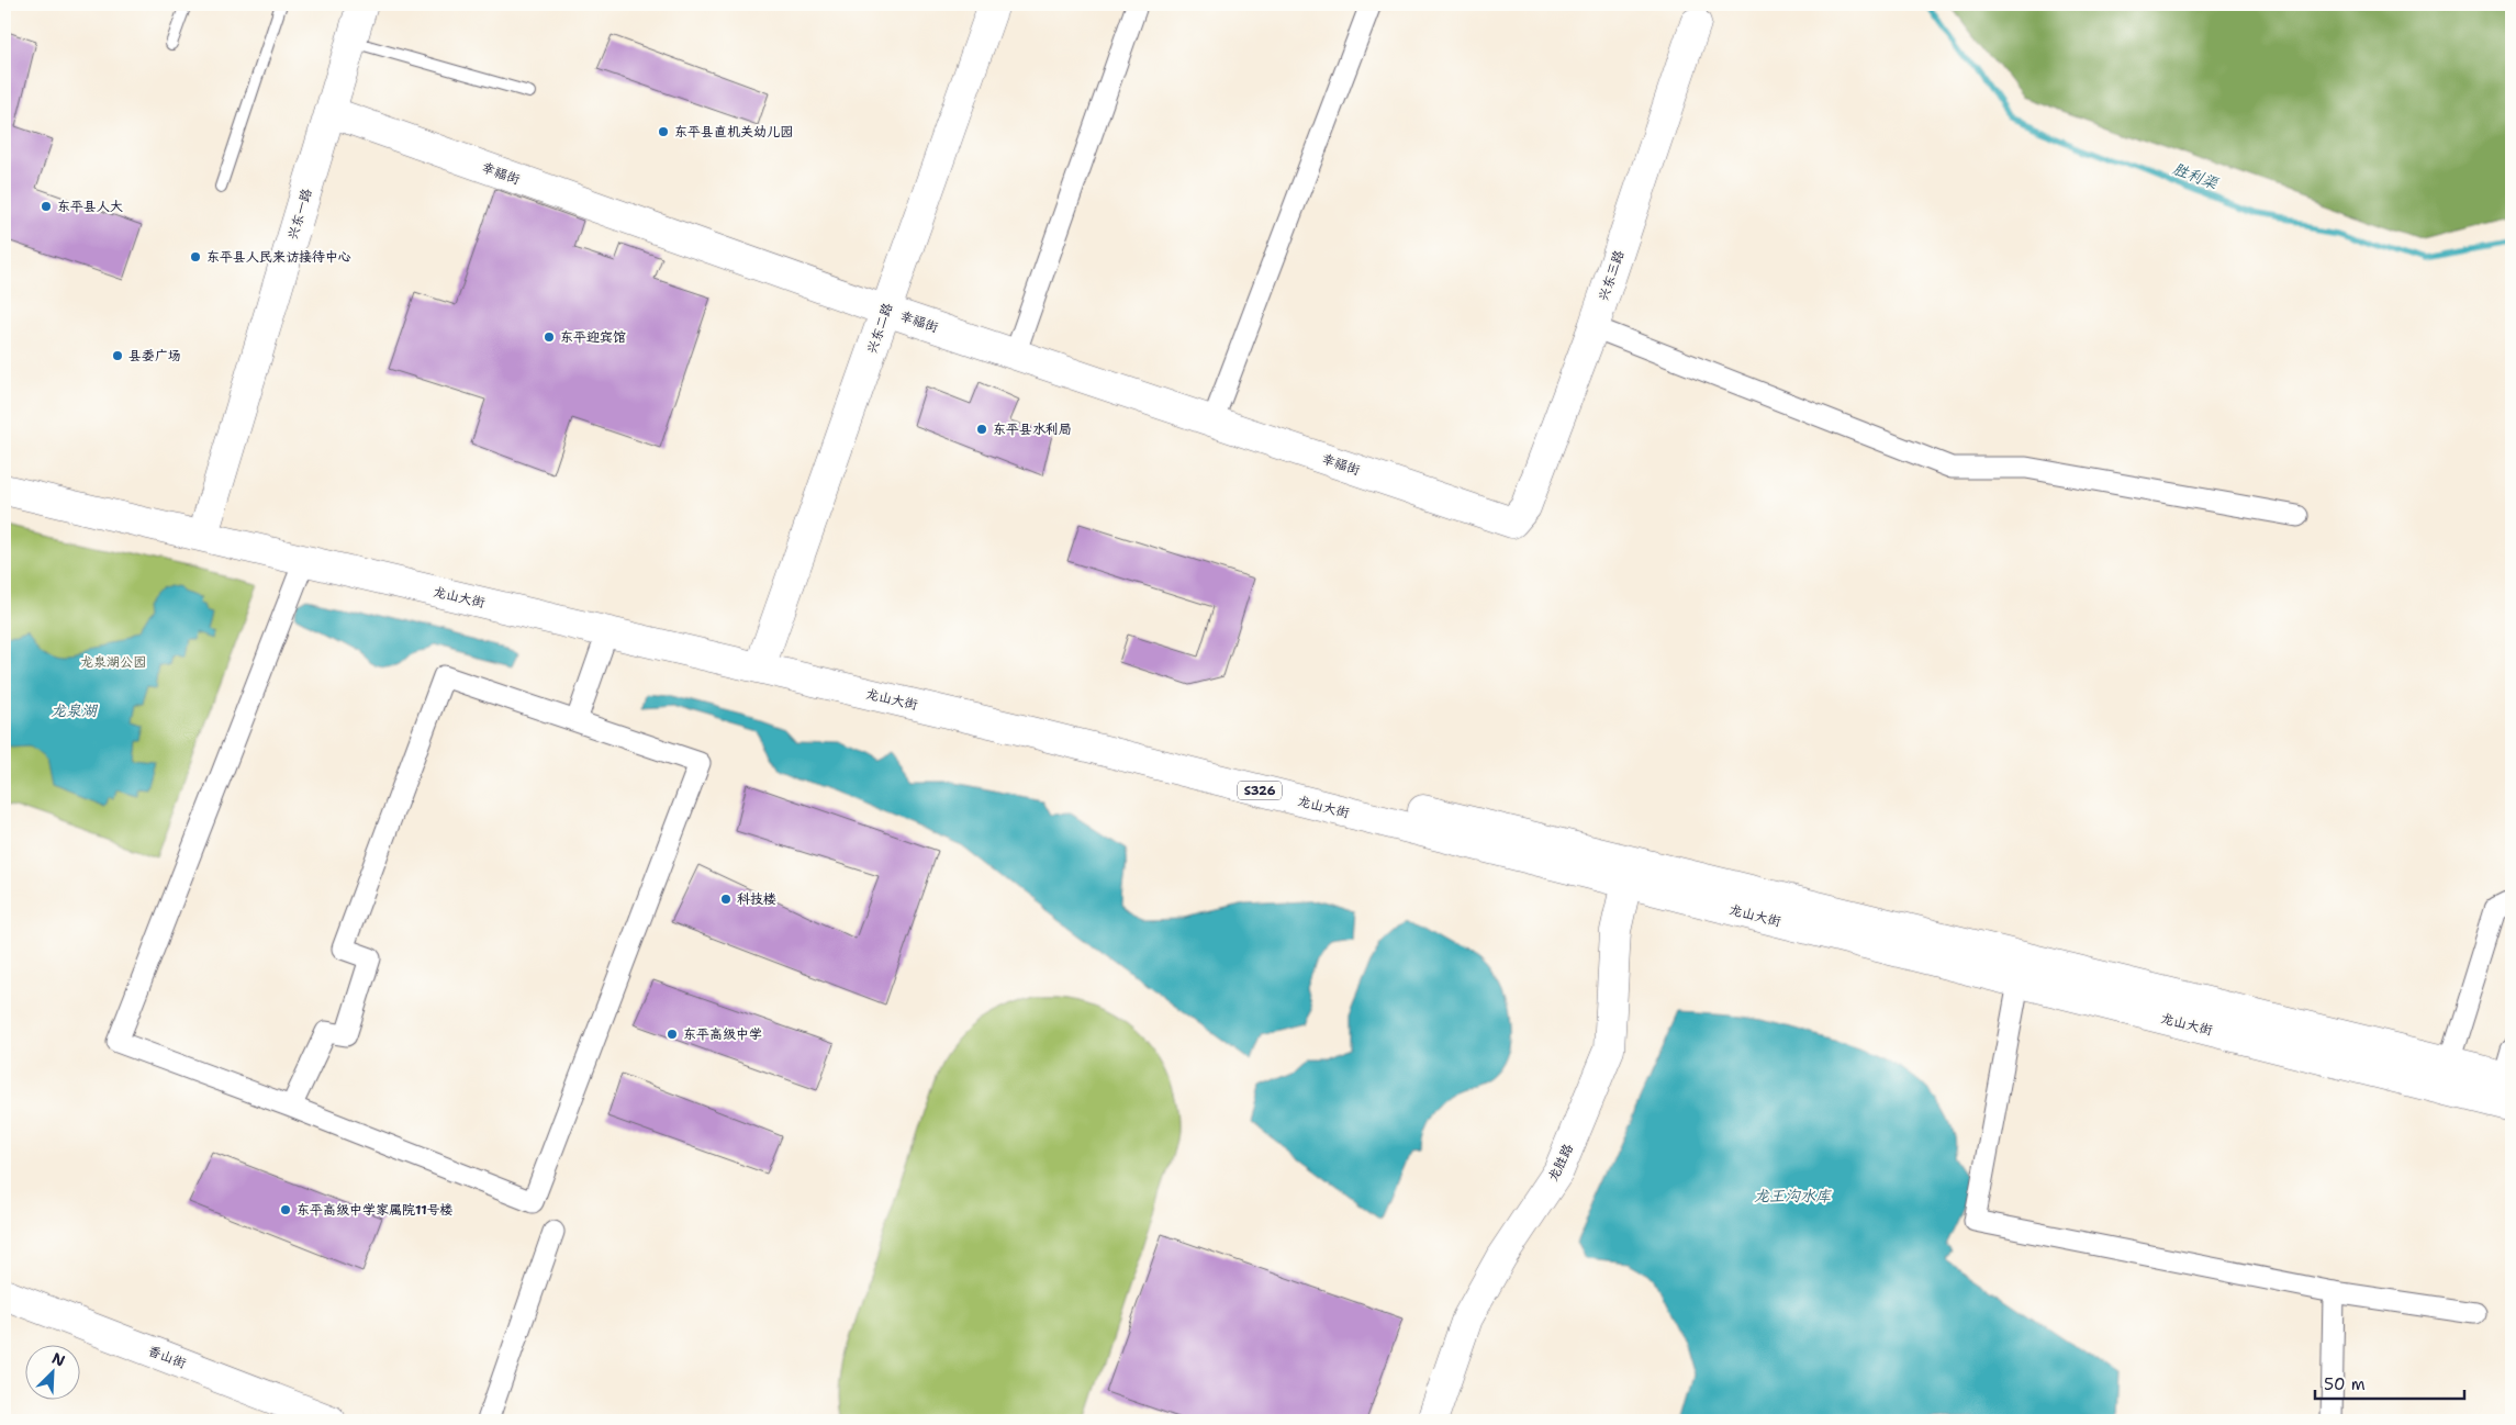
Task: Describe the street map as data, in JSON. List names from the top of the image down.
{
  "streets": {
    "main road": [
      "幸福街",
      "兴东一路",
      "兴东三路",
      "兴东二路",
      "龙山大街",
      "S326",
      "龙胜路",
      "香山街"
    ]
  },
  "crossings": [
    ["幸福街", "兴东一路"],
    ["幸福街", "兴东三路"],
    ["幸福街", "兴东二路"],
    ["兴东一路", "龙山大街"],
    ["兴东二路", "龙山大街"],
    ["龙山大街", "龙胜路"]
  ],
  "water": ["胜利渠", "龙泉湖", "龙王沟水库"],
  "parks": ["龙泉湖公园"],
  "places": [
    "东平县直机关幼儿园",
    "东平县人大",
    "东平县人民来访接待中心",
    "东平迎宾馆",
    "县委广场",
    "东平县水利局",
    "科技楼",
    "东平高级中学",
    "东平高级中学家属院11号楼"
  ],
  "scale_bar": "50 m",
  "north": "top right"
}
